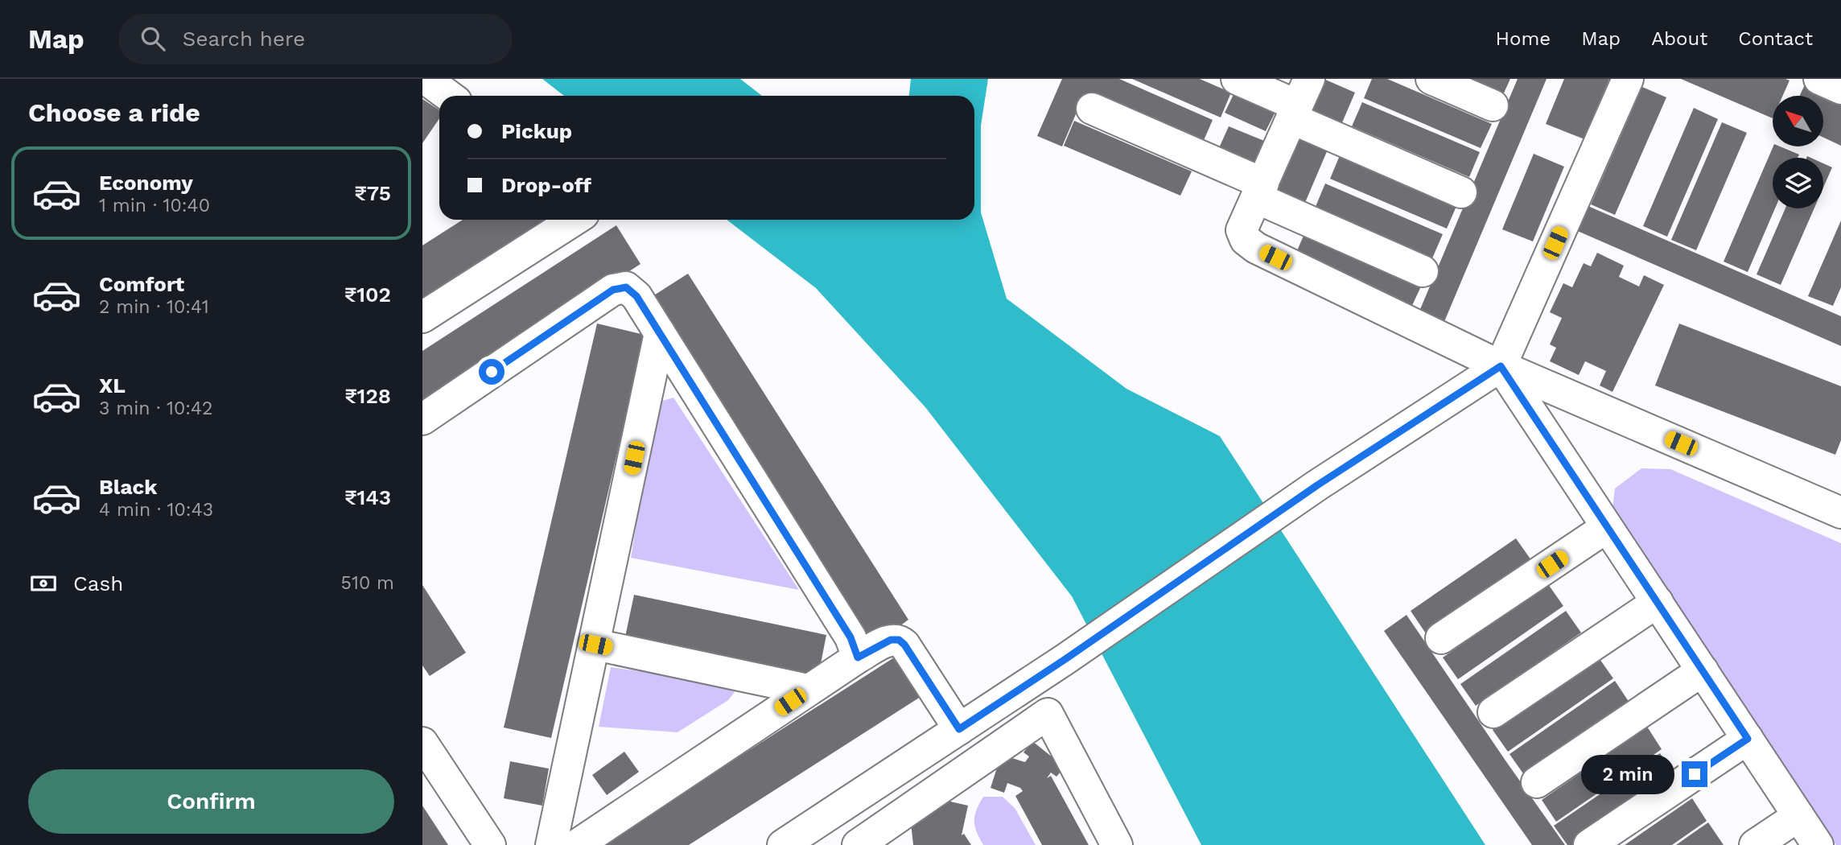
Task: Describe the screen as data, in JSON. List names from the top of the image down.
{
  "north": "top left",
  "page": {
    "header": "Map",
    "search": "Search here",
    "nav": [
      "Home",
      "Map",
      "About",
      "Contact"
    ],
    "heading": "Choose a ride",
    "banner": ["Pickup", "Drop-off"],
    "list": [
      {
        "name": "Economy",
        "note": "1 min · 10:40",
        "value": "₹75"
      },
      {
        "name": "Comfort",
        "note": "2 min · 10:41",
        "value": "₹102"
      },
      {
        "name": "XL",
        "note": "3 min · 10:42",
        "value": "₹128"
      },
      {
        "name": "Black",
        "note": "4 min · 10:43",
        "value": "₹143"
      }
    ],
    "pay": ["Cash", "510 m"],
    "bubble": "2 min",
    "buttons": "Confirm"
  }
}
